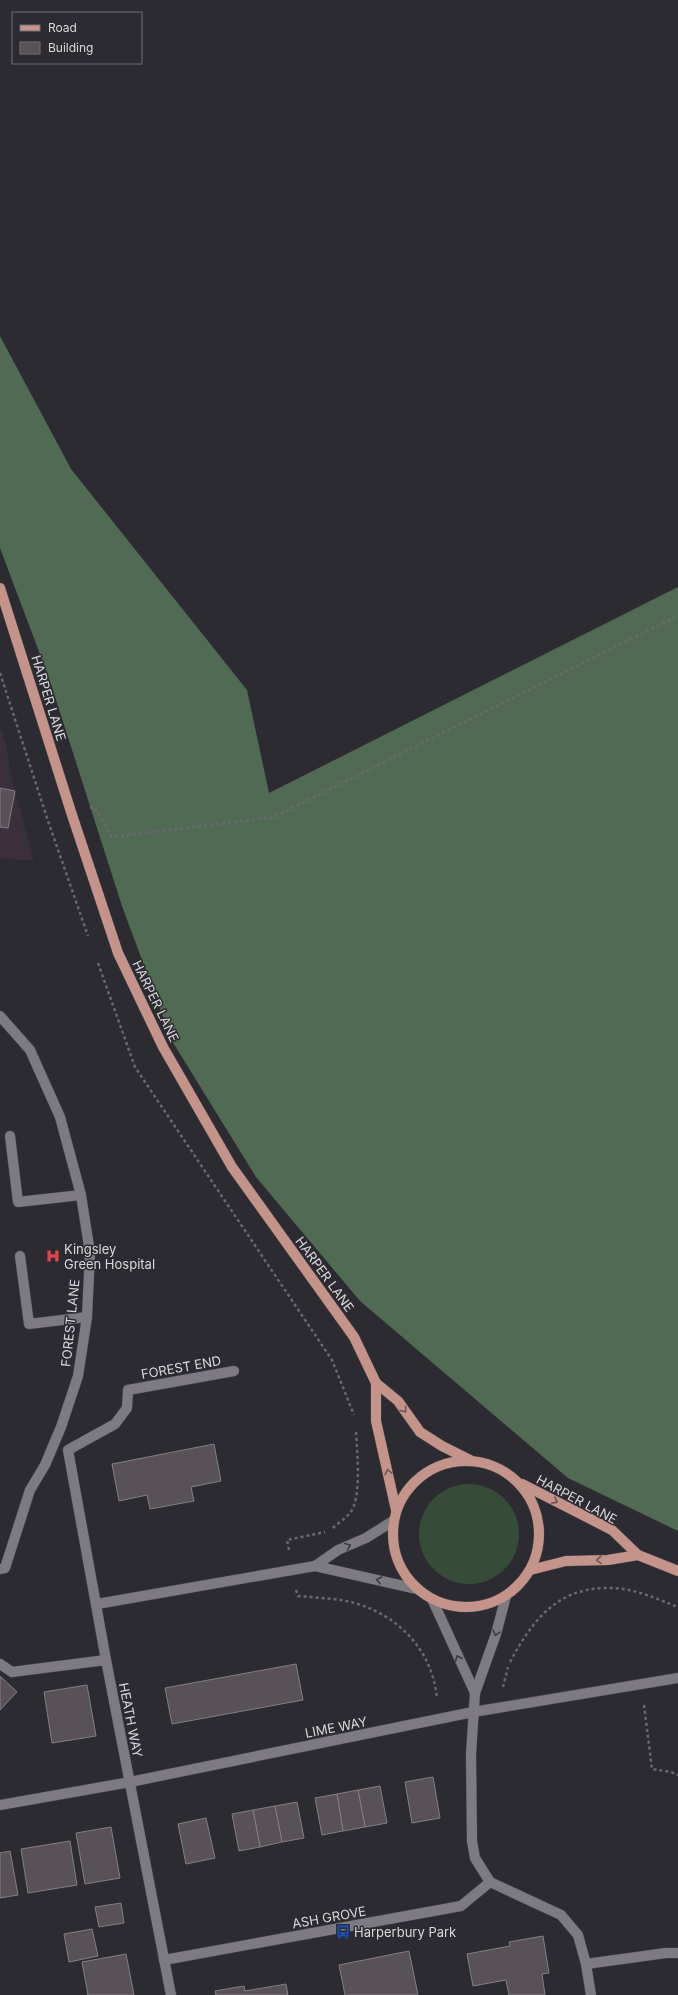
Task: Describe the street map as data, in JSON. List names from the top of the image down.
{
  "streets": {
    "main road": ["HARPER LANE"],
    "street": [
      "FOREST LANE",
      "FOREST END",
      "HEATH WAY",
      "LIME WAY",
      "ASH GROVE"
    ]
  },
  "crossings": [
    ["FOREST END", "HEATH WAY"],
    ["HEATH WAY", "LIME WAY"],
    ["HEATH WAY", "ASH GROVE"]
  ],
  "places": {
    "hospital": ["Kingsley Green Hospital"],
    "bus stop": ["Harperbury Park"]
  },
  "legend": ["Road", "Building"]
}
